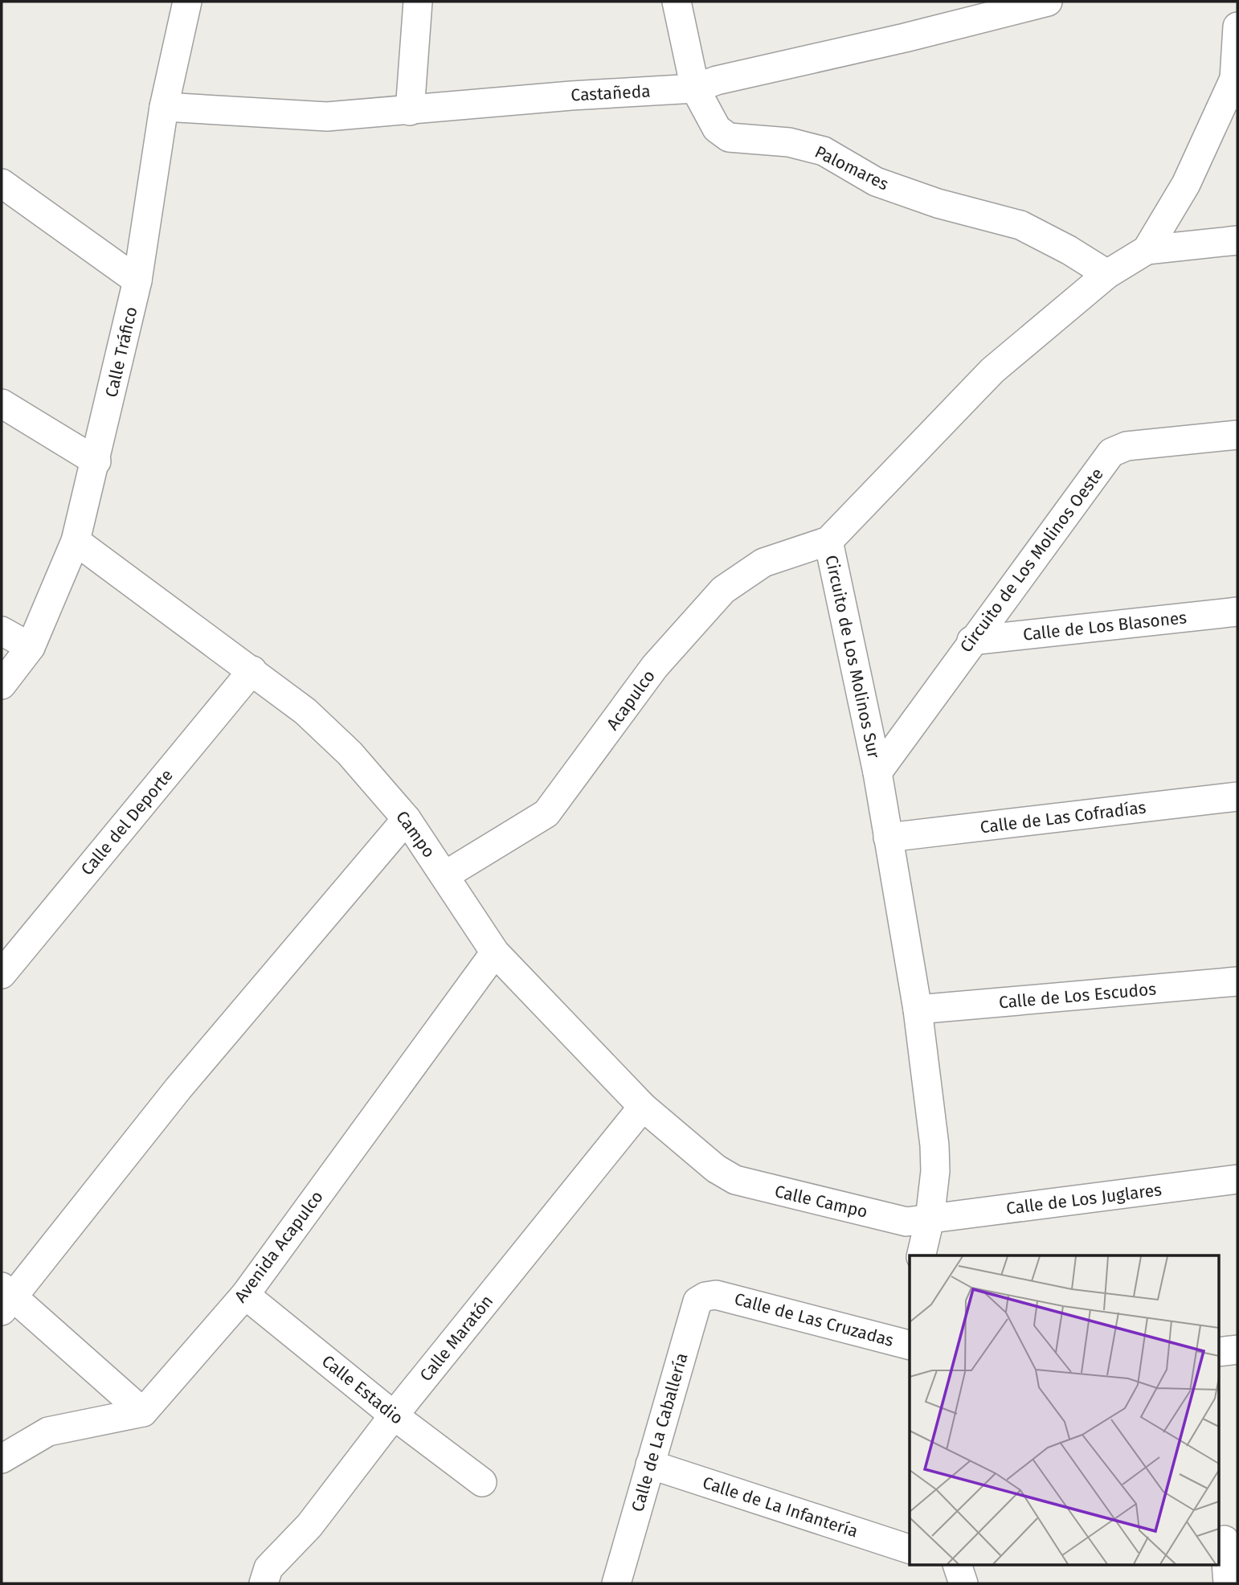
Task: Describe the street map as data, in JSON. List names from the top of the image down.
{
  "streets": {
    "street": [
      "Castañeda",
      "Palomares",
      "Calle Tráfico",
      "Circuito de Los Molinos Oeste",
      "Calle de Los Blasones",
      "Circuito de Los Molinos Sur",
      "Acapulco",
      "Calle de Las Cofradías",
      "Calle del Deporte",
      "Campo",
      "Calle de Los Escudos",
      "Calle de Los Juglares",
      "Calle Campo",
      "Avenida Acapulco",
      "Calle de Las Cruzadas",
      "Calle Maratón",
      "Calle Estadio",
      "Calle de La Caballería",
      "Calle de La Infantería"
    ]
  },
  "crossings": [
    ["Castañeda", "Palomares"],
    ["Castañeda", "Calle Tráfico"],
    ["Palomares", "Circuito de Los Molinos Sur"],
    ["Calle Tráfico", "Campo"],
    ["Circuito de Los Molinos Oeste", "Calle de Los Blasones"],
    ["Circuito de Los Molinos Oeste", "Circuito de Los Molinos Sur"],
    ["Circuito de Los Molinos Sur", "Acapulco"],
    ["Circuito de Los Molinos Sur", "Calle de Las Cofradías"],
    ["Circuito de Los Molinos Sur", "Calle de Los Escudos"],
    ["Circuito de Los Molinos Sur", "Calle de Los Juglares"],
    ["Circuito de Los Molinos Sur", "Calle Campo"],
    ["Acapulco", "Campo"],
    ["Calle del Deporte", "Campo"],
    ["Campo", "Calle Campo"],
    ["Campo", "Avenida Acapulco"],
    ["Campo", "Calle Maratón"],
    ["Calle de Los Juglares", "Calle Campo"],
    ["Avenida Acapulco", "Calle Estadio"],
    ["Calle de Las Cruzadas", "Calle de La Caballería"],
    ["Calle Maratón", "Calle Estadio"],
    ["Calle de La Caballería", "Calle de La Infantería"]
  ]
}
